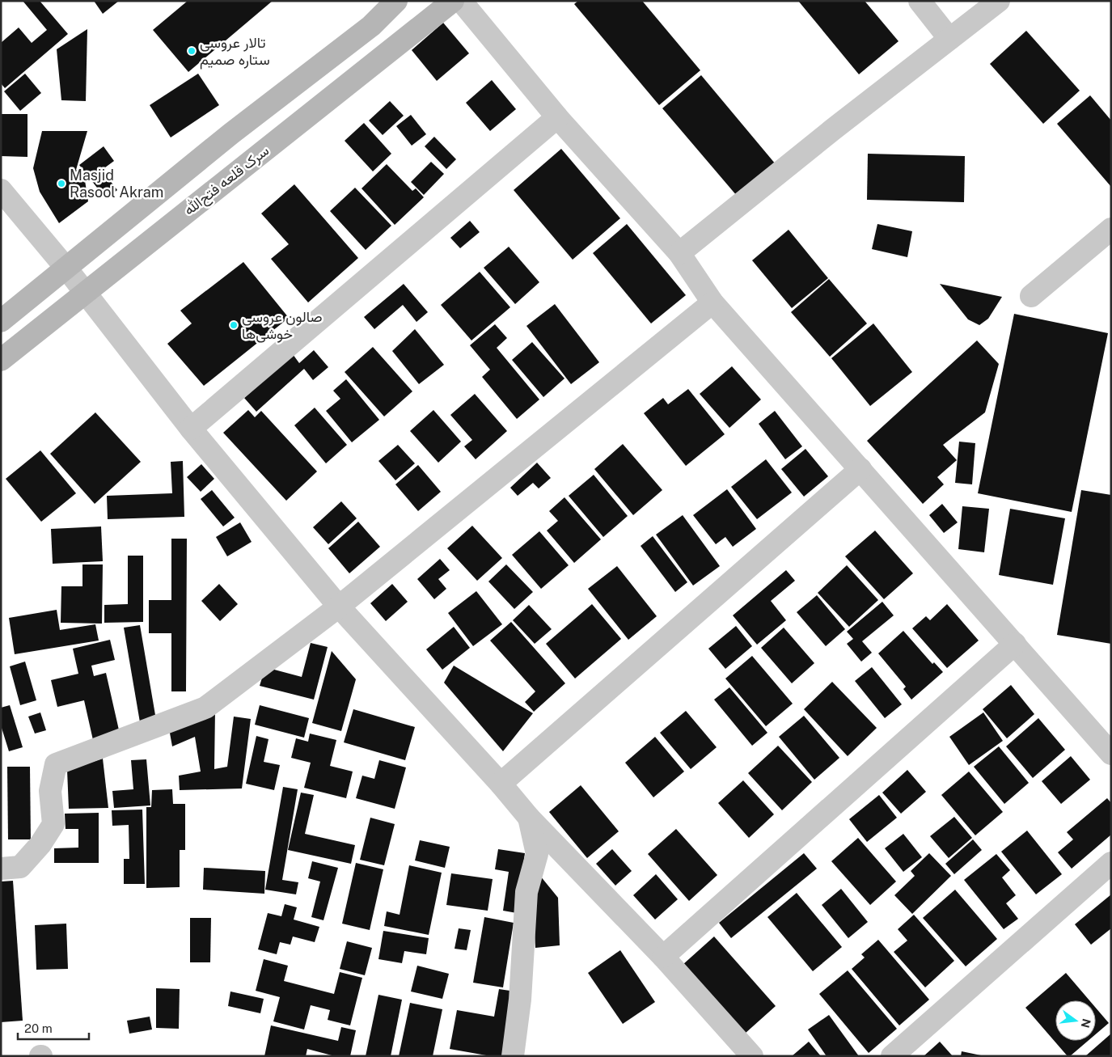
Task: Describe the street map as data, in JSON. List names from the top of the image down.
{
  "streets": {
    "main road": ["سرک قلعه فتح‌الله"]
  },
  "places": ["تالار عروسی ستاره صمیم", "Masjid Rasool Akram", "صالون عروسی خوشی‌ها"],
  "scale_bar": "20 m",
  "north": "right"
}
